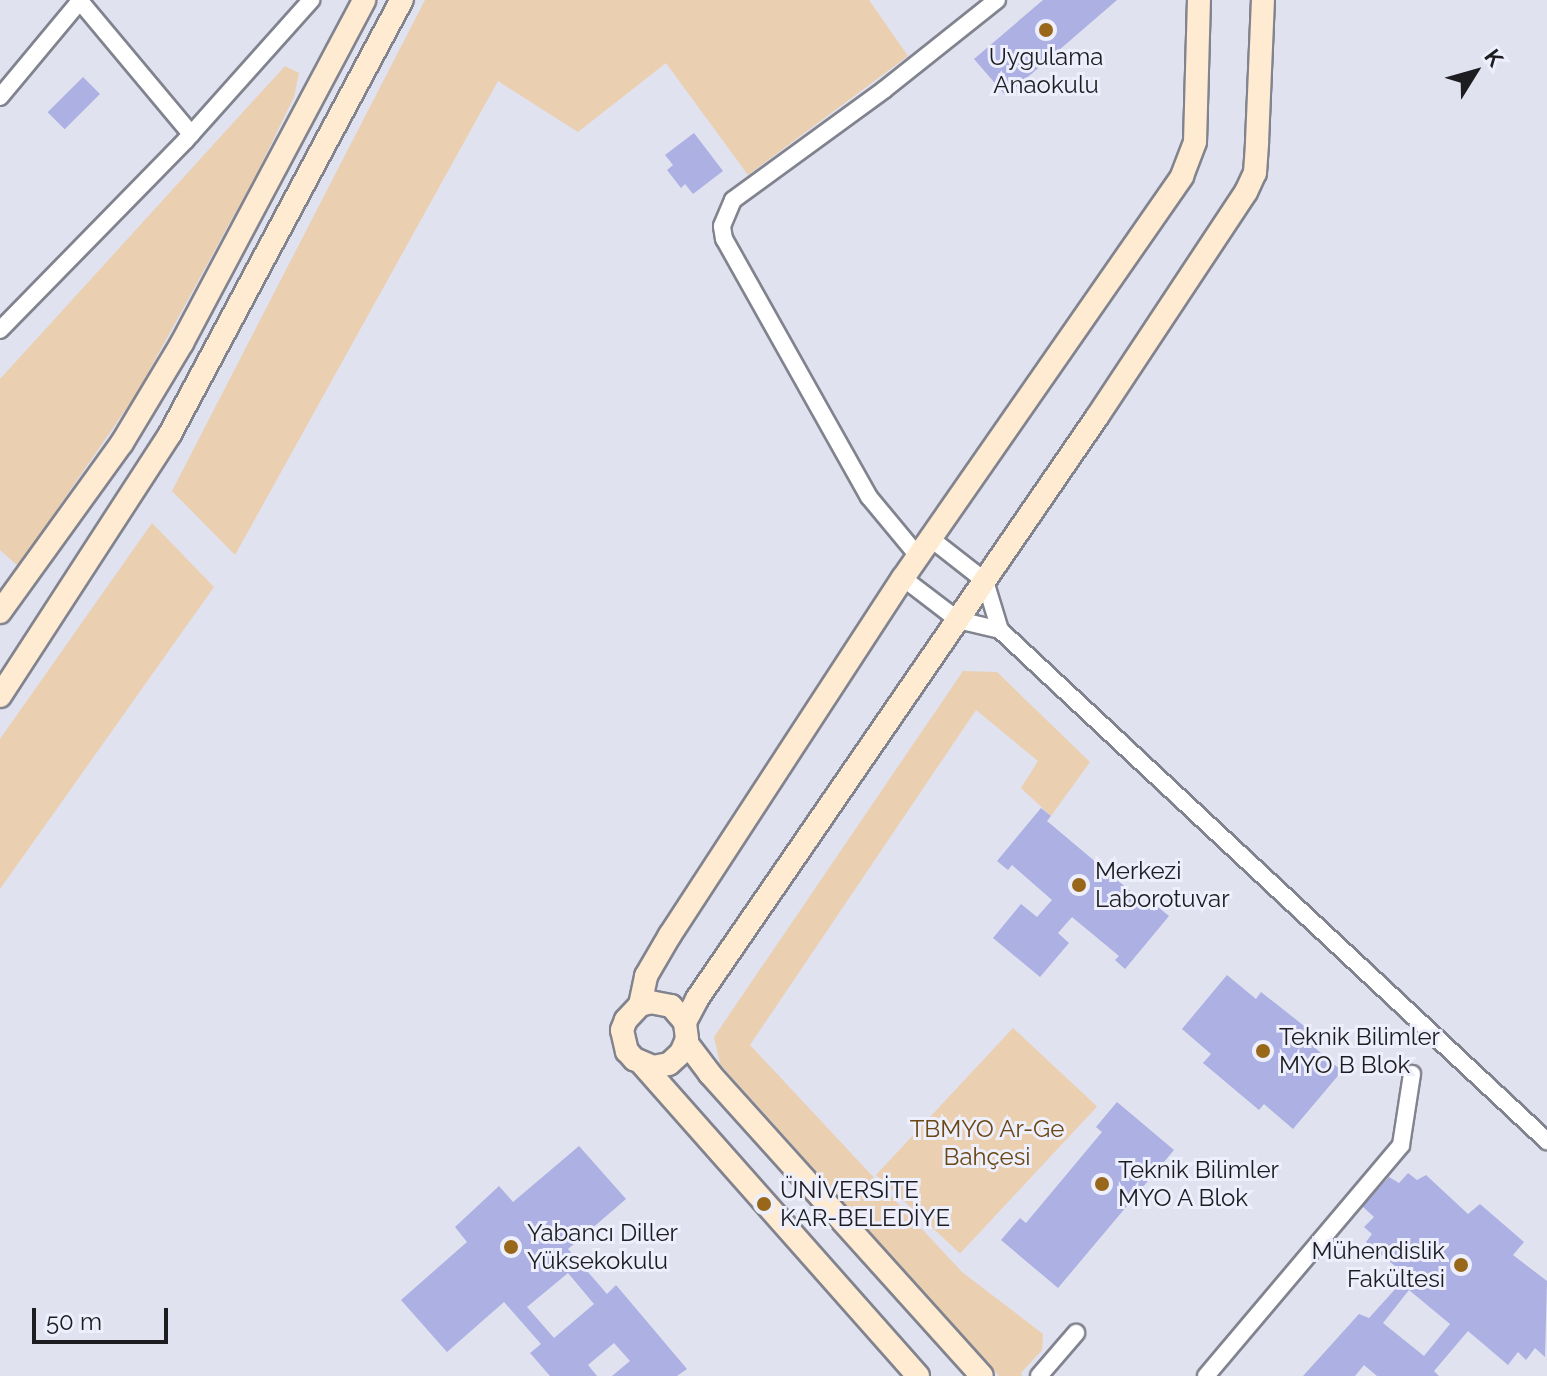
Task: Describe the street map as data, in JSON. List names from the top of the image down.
{
  "parks": ["TBMYO Ar-Ge Bahçesi"],
  "places": [
    "Uygulama Anaokulu",
    "Merkezi Laborotuvar",
    "Teknik Bilimler MYO B Blok",
    "Teknik Bilimler MYO A Blok",
    "ÜNİVERSİTE KAR-BELEDİYE",
    "Yabancı Diller Yüksekokulu",
    "Mühendislik Fakültesi"
  ],
  "scale_bar": "50 m",
  "north": "top right"
}
